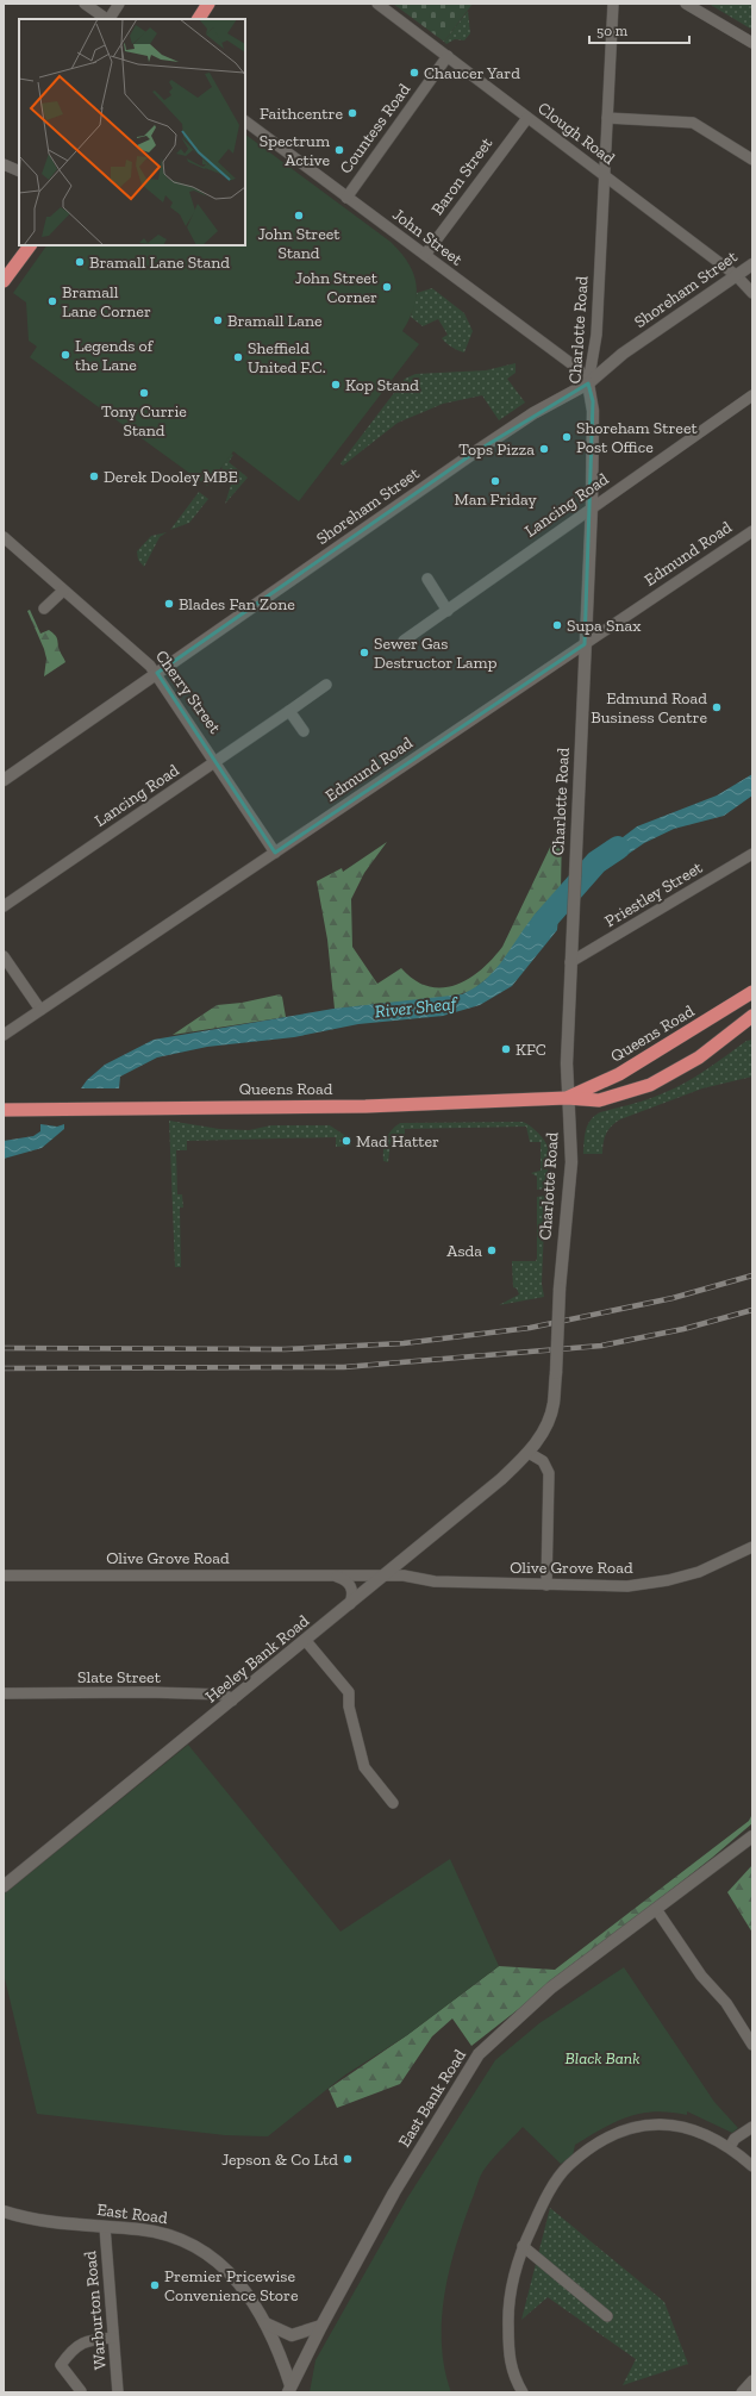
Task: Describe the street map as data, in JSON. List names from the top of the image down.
{
  "streets": {
    "highway": ["Queens Road"],
    "street": [
      "Countess Road",
      "Clough Road",
      "Baron Street",
      "John Street",
      "Shoreham Street",
      "Charlotte Road",
      "Lancing Road",
      "Edmund Road",
      "Cherry Street",
      "Priestley Street",
      "Olive Grove Road",
      "Heeley Bank Road",
      "Slate Street",
      "East Bank Road",
      "East Road",
      "Warburton Road"
    ]
  },
  "crossings": [
    ["Countess Road", "Clough Road"],
    ["Countess Road", "John Street"],
    ["Clough Road", "Baron Street"],
    ["Clough Road", "Shoreham Street"],
    ["Clough Road", "Charlotte Road"],
    ["Baron Street", "John Street"],
    ["John Street", "Shoreham Street"],
    ["John Street", "Charlotte Road"],
    ["Shoreham Street", "Charlotte Road"],
    ["Shoreham Street", "Cherry Street"],
    ["Charlotte Road", "Lancing Road"],
    ["Charlotte Road", "Edmund Road"],
    ["Charlotte Road", "Priestley Street"],
    ["Charlotte Road", "Queens Road"],
    ["Charlotte Road", "Heeley Bank Road"],
    ["Lancing Road", "Cherry Street"],
    ["Edmund Road", "Cherry Street"],
    ["Olive Grove Road", "Heeley Bank Road"],
    ["Heeley Bank Road", "Slate Street"],
    ["East Bank Road", "East Road"],
    ["East Road", "Warburton Road"]
  ],
  "water": ["River Sheaf"],
  "parks": ["Black Bank"],
  "places": [
    "Chaucer Yard",
    "Faithcentre",
    "Spectrum Active",
    "John Street Stand",
    "Bramall Lane Stand",
    "John Street Corner",
    "Bramall Lane Corner",
    "Bramall Lane",
    "Legends of the Lane",
    "Sheffield United F.C.",
    "Kop Stand",
    "Tony Currie Stand",
    "Shoreham Street Post Office",
    "Tops Pizza",
    "Derek Dooley MBE",
    "Man Friday",
    "Blades Fan Zone",
    "Supa Snax",
    "Sewer Gas Destructor Lamp",
    "Edmund Road Business Centre",
    "KFC",
    "Mad Hatter",
    "Asda",
    "Jepson & Co Ltd",
    "Premier Pricewise Convenience Store"
  ],
  "scale_bar": "50 m"
}
